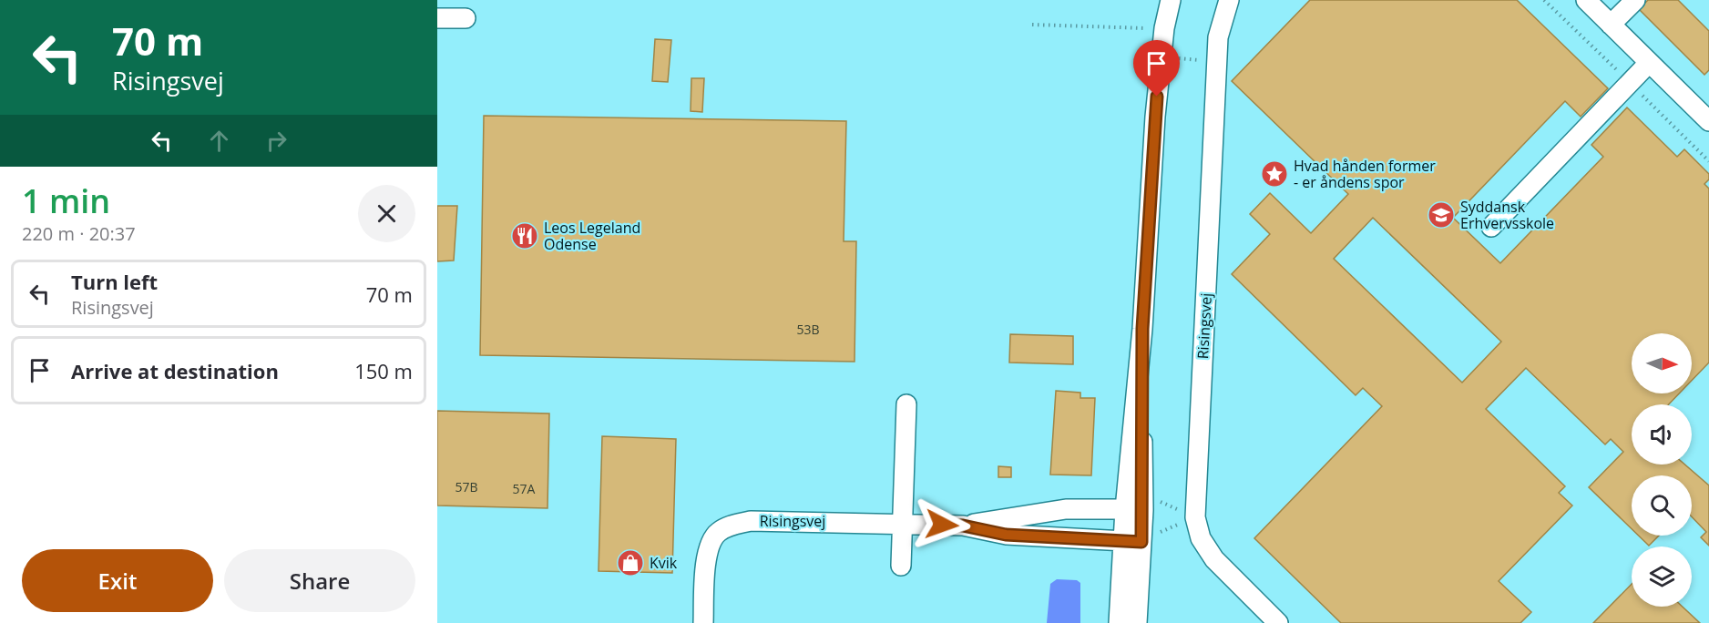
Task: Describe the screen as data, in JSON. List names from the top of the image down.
{
  "streets": {
    "street": ["Risingsvej"]
  },
  "places": {
    "place": ["Hvad hånden former - er åndens spor"],
    "school or university": ["Syddansk Erhvervsskole"],
    "restaurant": ["Leos Legeland Odense"],
    "shop": ["Kvik"]
  },
  "house_numbers": ["53B", "57B", "57A"],
  "north": "right",
  "page": {
    "turn": ["70 m", "Risingsvej"],
    "heading": ["1 min", "220 m · 20:37"],
    "list": [
      {
        "name": "Turn left",
        "note": "Risingsvej",
        "value": "70 m"
      },
      {
        "name": "Arrive at destination",
        "value": "150 m"
      }
    ],
    "buttons": ["Exit", "Share"]
  }
}
